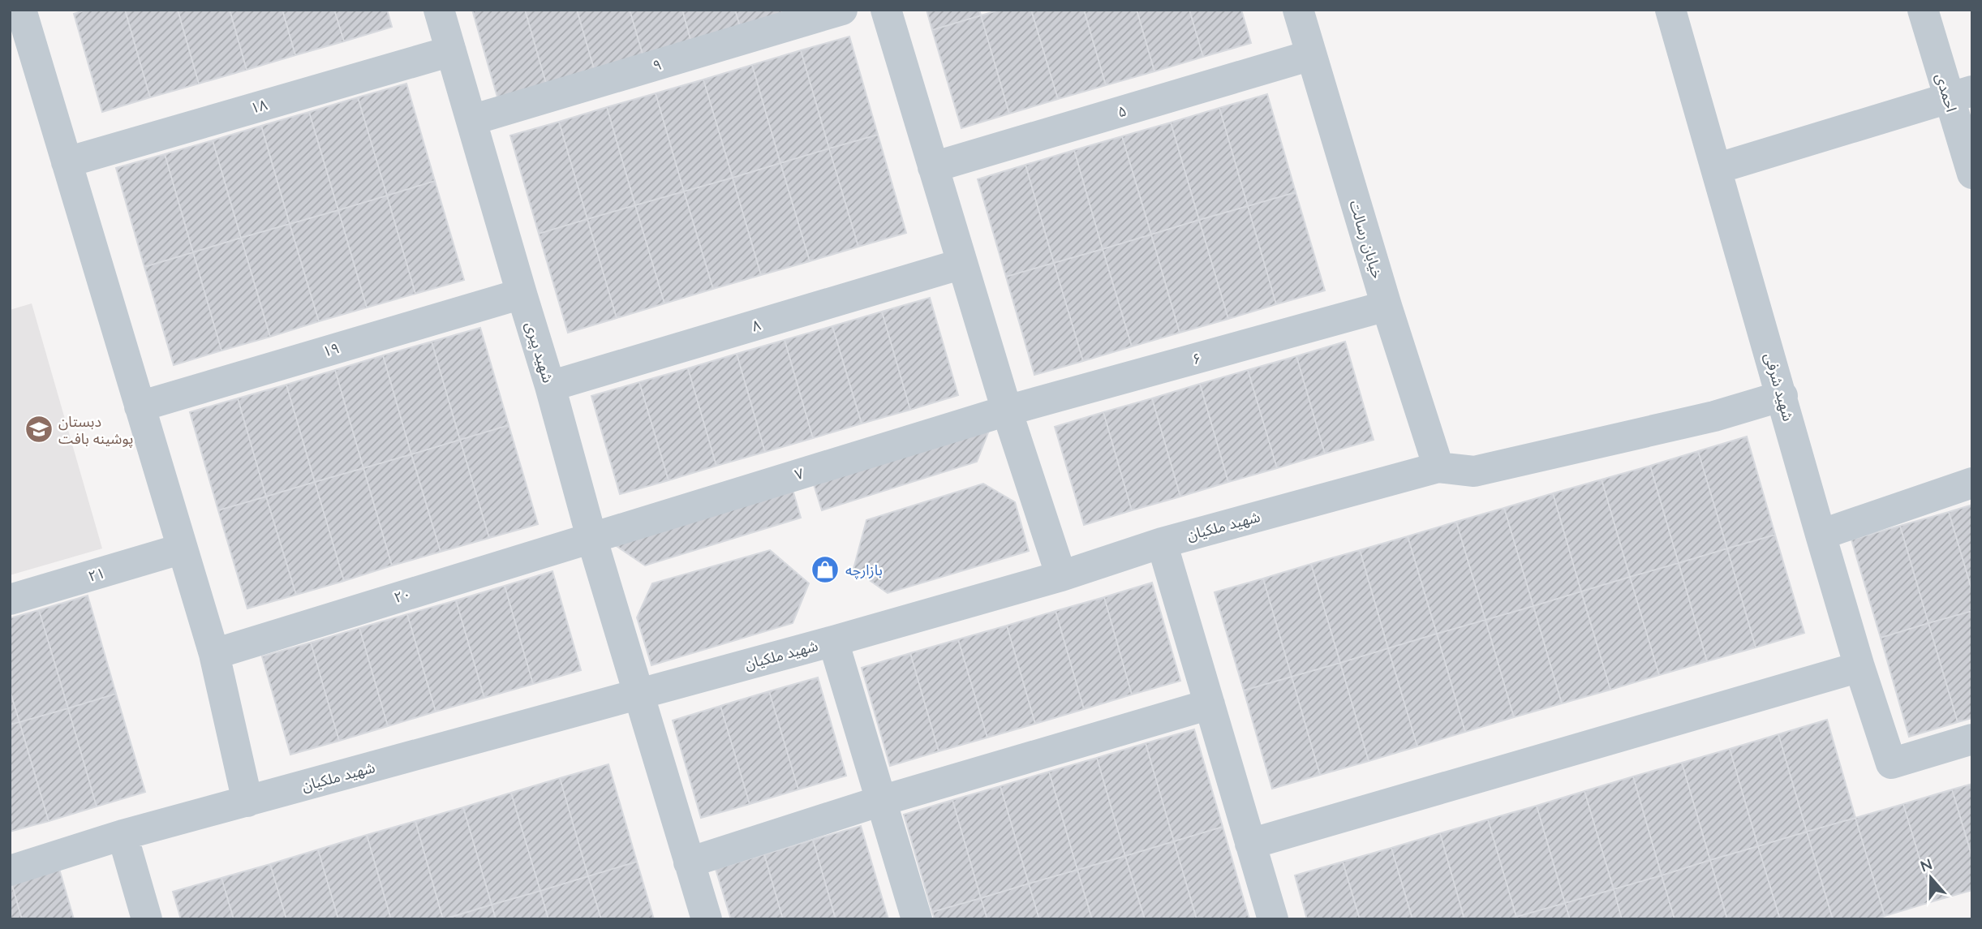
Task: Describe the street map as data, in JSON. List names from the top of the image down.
{
  "streets": {
    "street": [
      "۹",
      "احمدی",
      "۱۸",
      "۵",
      "خیابان رسالت",
      "۸",
      "۱۹",
      "شهید پیری",
      "۶",
      "شهید شرفی",
      "۷",
      "شهید ملکیان",
      "۲۱",
      "۲۰"
    ]
  },
  "crossings": [
    ["۹", "شهید پیری"],
    ["۱۸", "شهید پیری"],
    ["۵", "خیابان رسالت"],
    ["خیابان رسالت", "۶"],
    ["خیابان رسالت", "شهید ملکیان"],
    ["۸", "شهید پیری"],
    ["۱۹", "شهید پیری"],
    ["شهید پیری", "۷"],
    ["شهید پیری", "شهید ملکیان"],
    ["شهید پیری", "۲۰"],
    ["۶", "۷"],
    ["۷", "۲۰"]
  ],
  "places": {
    "school or university": ["دبستان پوشینه بافت"],
    "shop": ["بازارچه"]
  },
  "north": "top"
}
